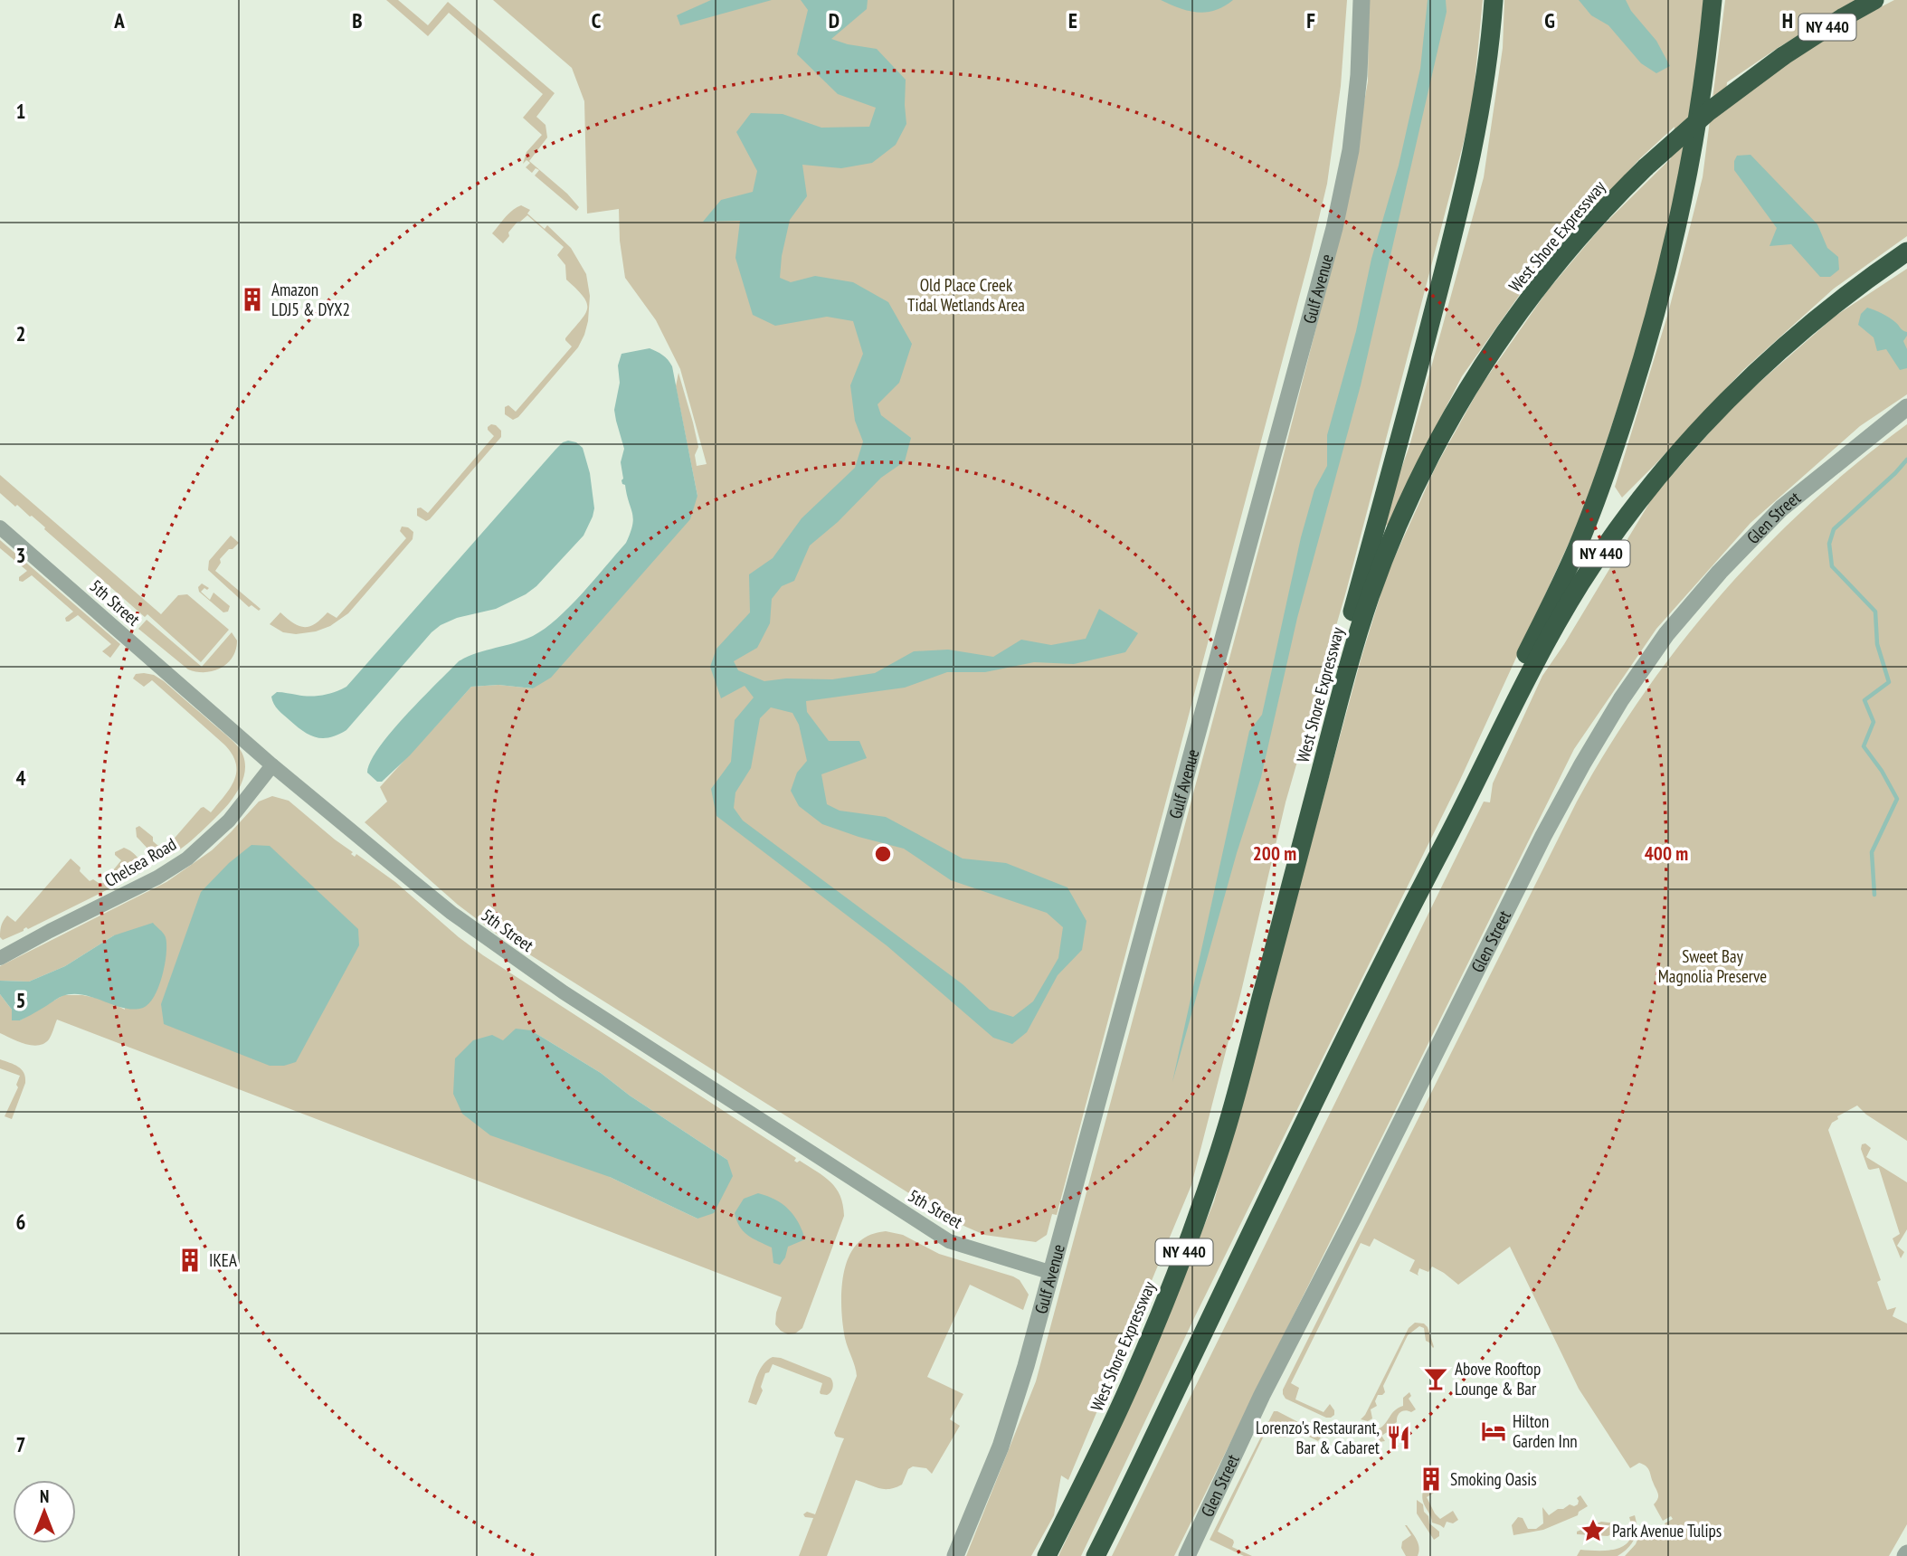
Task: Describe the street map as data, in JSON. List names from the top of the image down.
{
  "streets": {
    "highway": ["NY 440", "West Shore Expressway"],
    "street": [
      "Gulf Avenue",
      "Glen Street",
      "5th Street",
      "Chelsea Road"
    ]
  },
  "crossings": [
    ["Gulf Avenue", "5th Street"],
    ["5th Street", "Chelsea Road"]
  ],
  "parks": ["Old Place Creek Tidal Wetlands Area", "Sweet Bay Magnolia Preserve"],
  "places": {
    "building": ["Amazon LDJ5 & DYX2", "IKEA", "Smoking Oasis"],
    "bar": ["Above Rooftop Lounge & Bar"],
    "hotel": ["Hilton Garden Inn"],
    "restaurant": ["Lorenzo's Restaurant, Bar & Cabaret"],
    "place": ["Park Avenue Tulips"]
  },
  "north": "top",
  "grid": {
    "columns": [
      "A",
      "B",
      "C",
      "D",
      "E",
      "F",
      "G",
      "H"
    ],
    "rows": [
      "1",
      "2",
      "3",
      "4",
      "5",
      "6",
      "7"
    ]
  },
  "rings": ["200 m", "400 m"]
}
